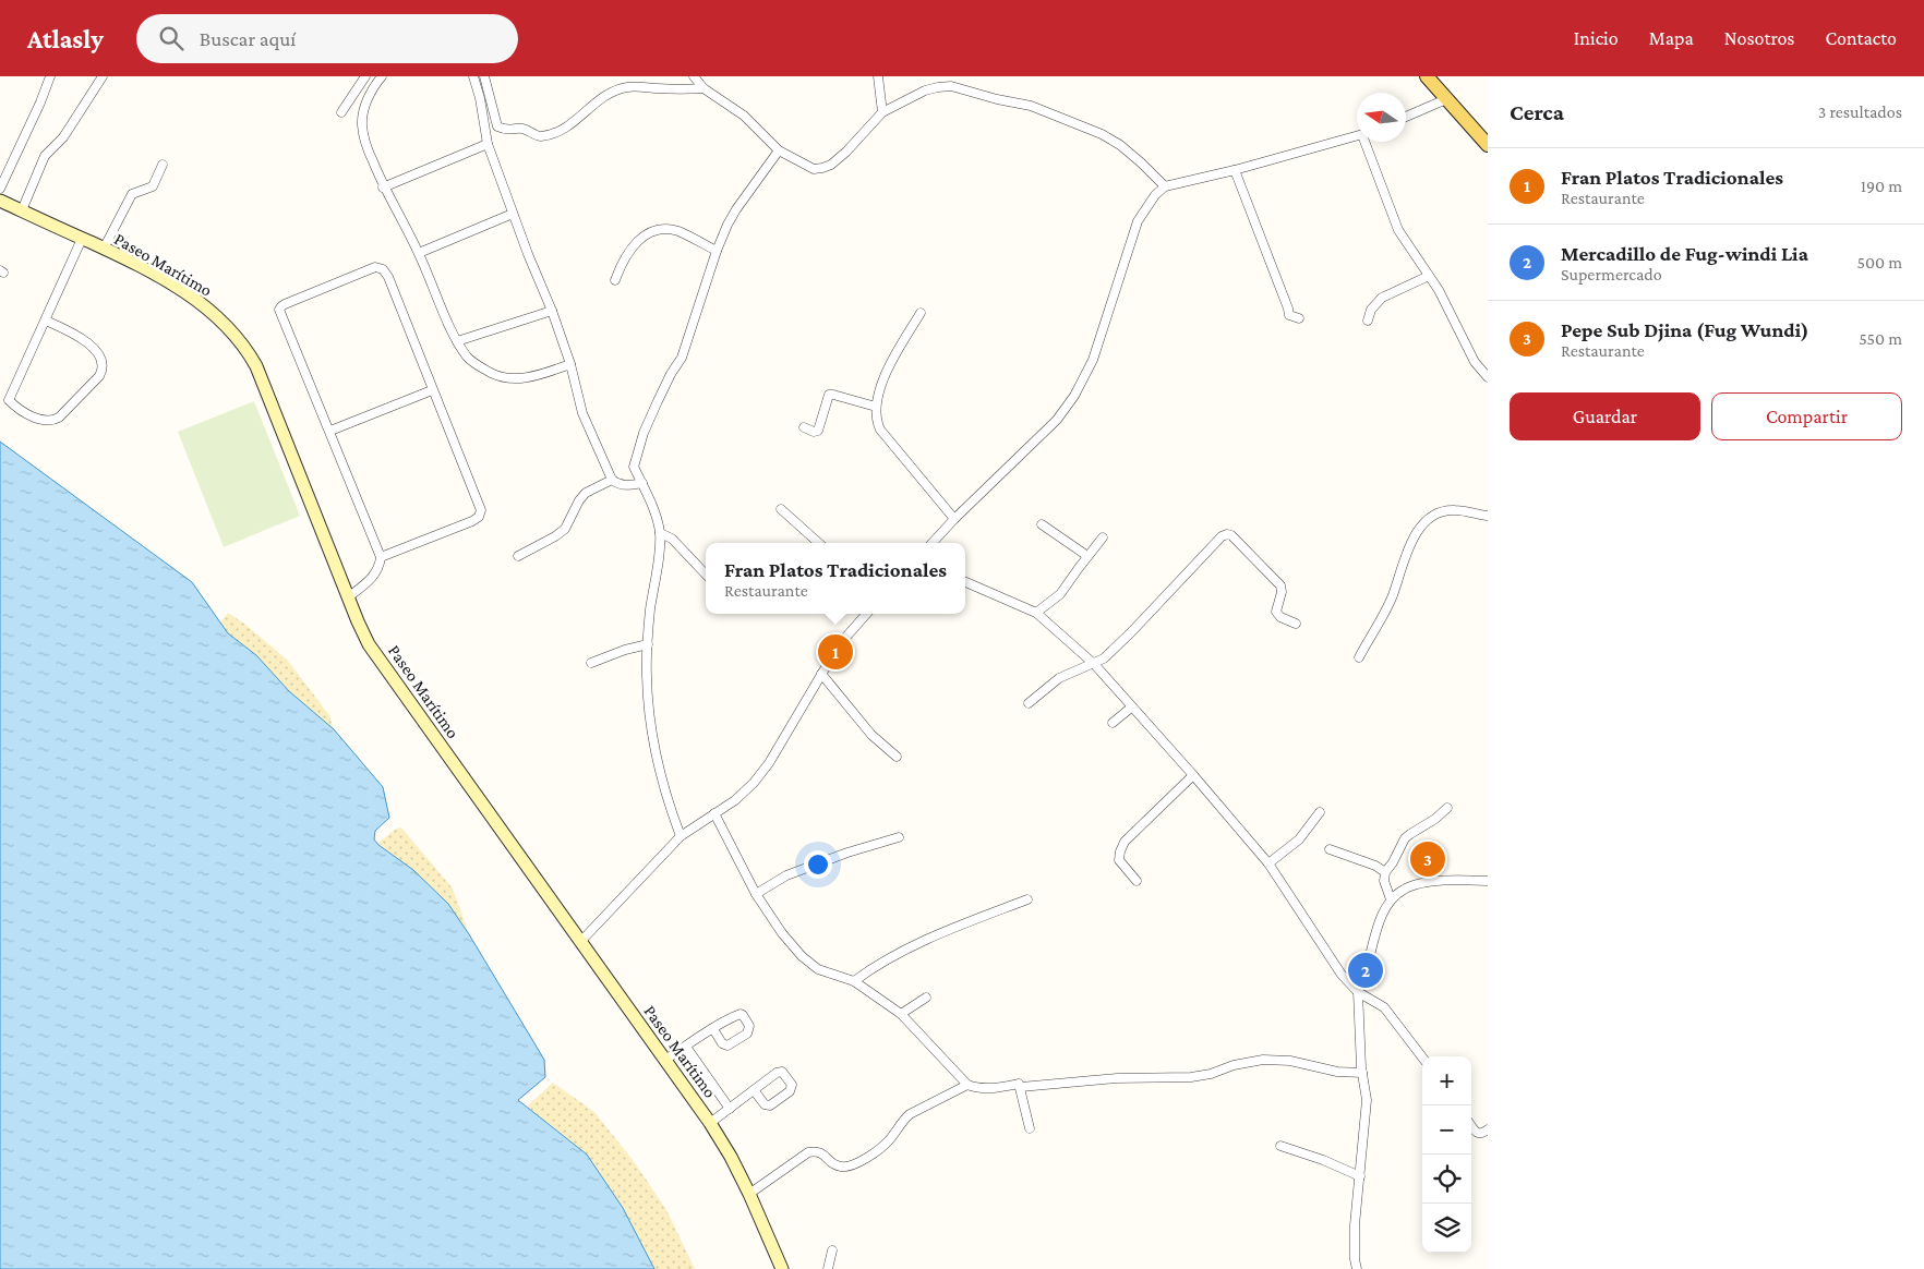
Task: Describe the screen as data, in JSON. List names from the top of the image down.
{
  "streets": {
    "main road": ["Paseo Marítimo"]
  },
  "north": "left",
  "page": {
    "header": "Atlasly",
    "search": "Buscar aquí",
    "nav": [
      "Inicio",
      "Mapa",
      "Nosotros",
      "Contacto"
    ],
    "heading": ["Cerca", "3 resultados"],
    "list": [
      {
        "mark": "1",
        "name": "Fran Platos Tradicionales",
        "note": "Restaurante",
        "value": "190 m"
      },
      {
        "mark": "2",
        "name": "Mercadillo de Fug-windi Lia",
        "note": "Supermercado",
        "value": "500 m"
      },
      {
        "mark": "3",
        "name": "Pepe Sub Djina (Fug Wundi)",
        "note": "Restaurante",
        "value": "550 m"
      }
    ],
    "buttons": ["Guardar", "Compartir"],
    "popup": ["Fran Platos Tradicionales", "Restaurante"],
    "pins": ["1", "3", "2"],
    "map_buttons": ["+", "−"]
  }
}
